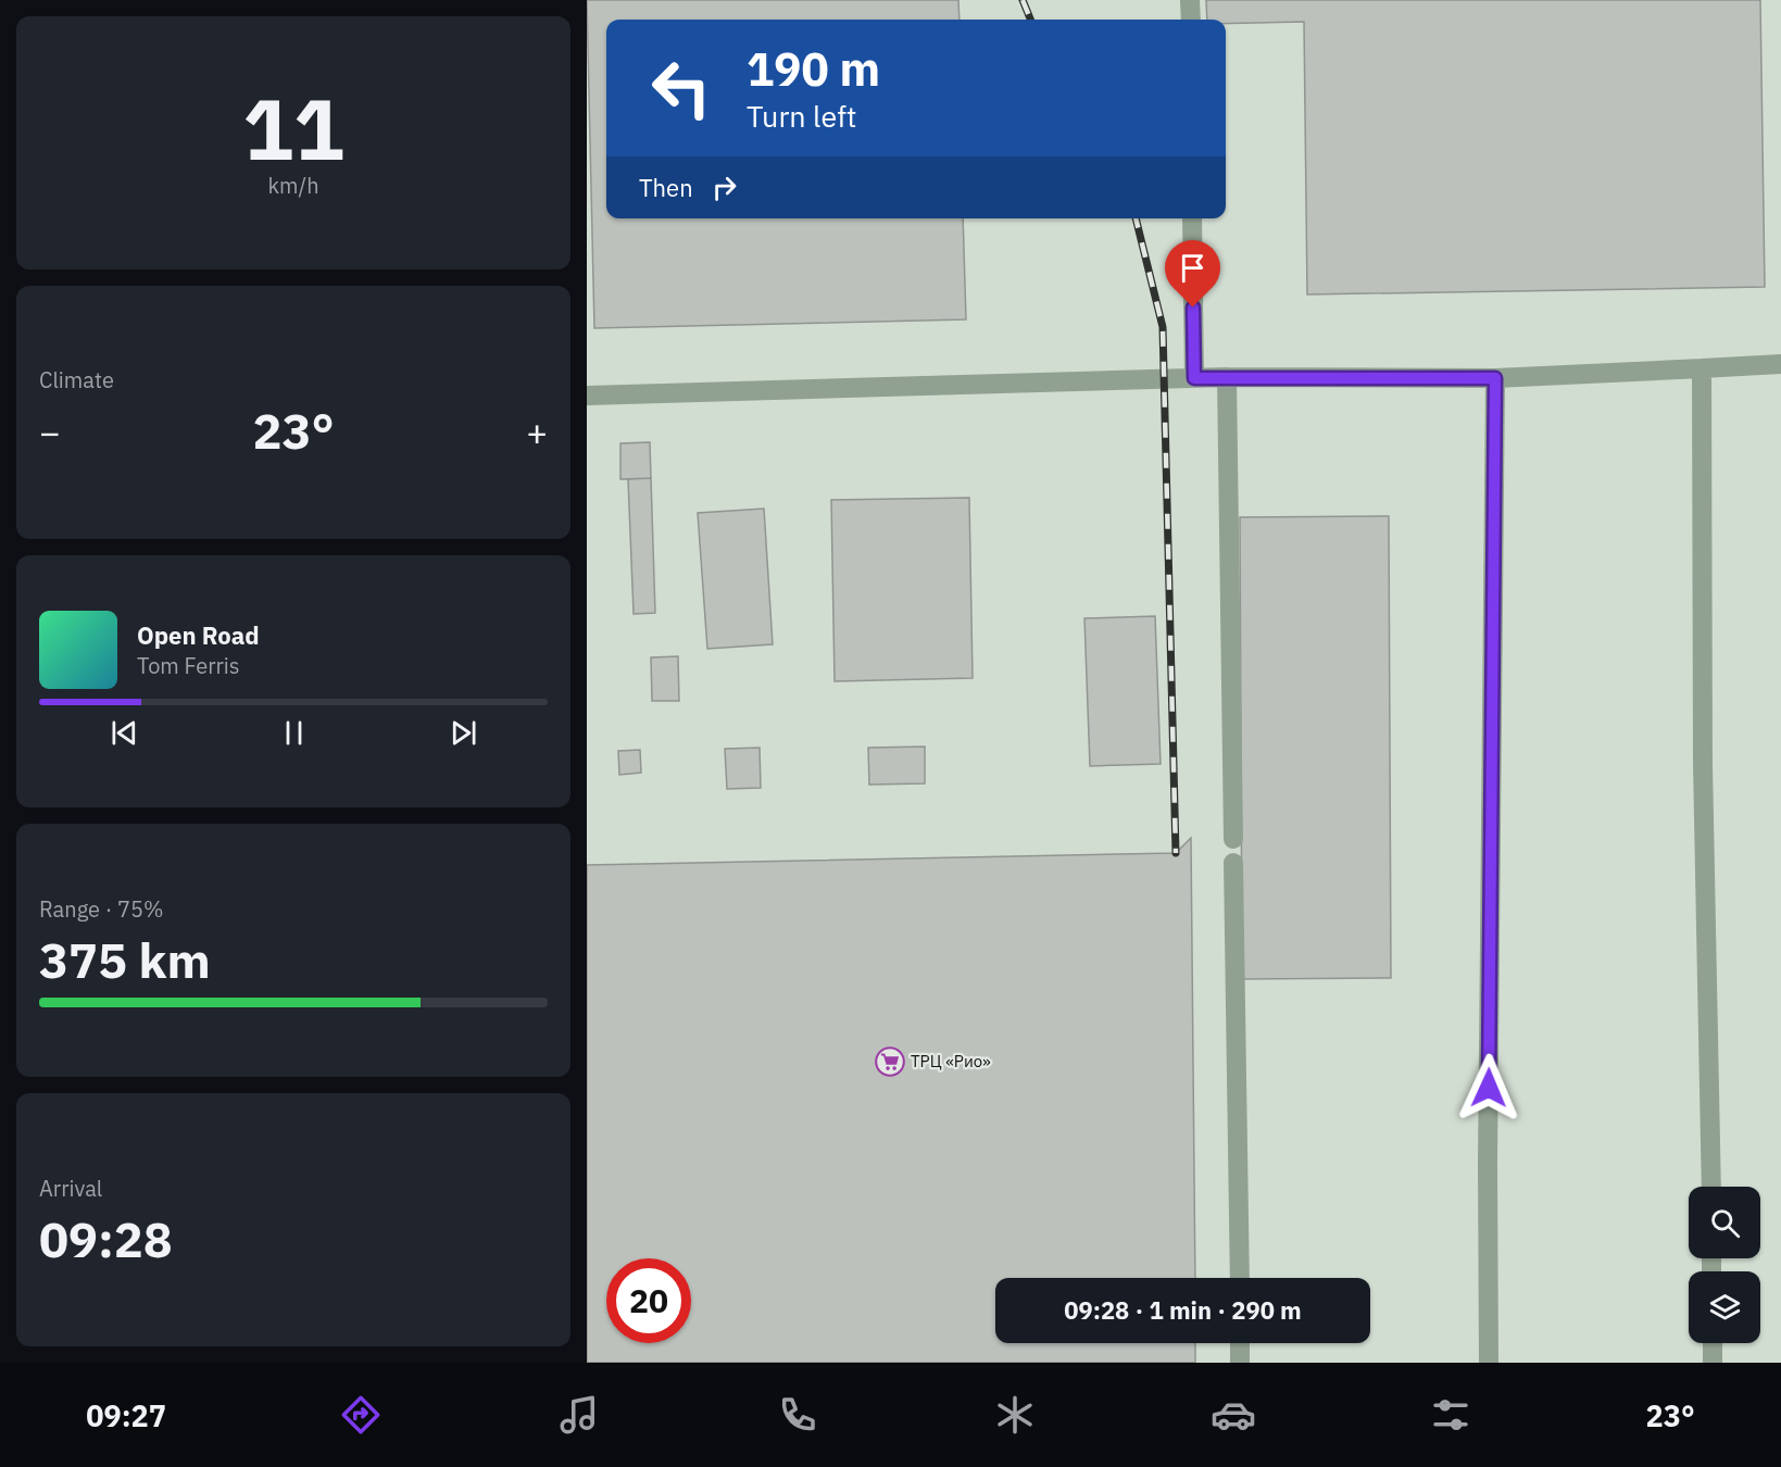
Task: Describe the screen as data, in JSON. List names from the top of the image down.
{
  "places": {
    "supermarket": ["ТРЦ «Рио»"]
  },
  "page": {
    "tile": [
      ["11", "km/h"],
      "Climate",
      ["Range · 75%", "375 km"],
      ["Arrival", "09:28"]
    ],
    "turn": ["190 m", "Turn left"],
    "then": "Then",
    "heat": ["−", "23°", "+"],
    "song": ["Open Road", "Tom Ferris"],
    "limit": "20",
    "trip": "09:28 · 1 min · 290 m",
    "tabs": ["09:27", "23°"]
  }
}
